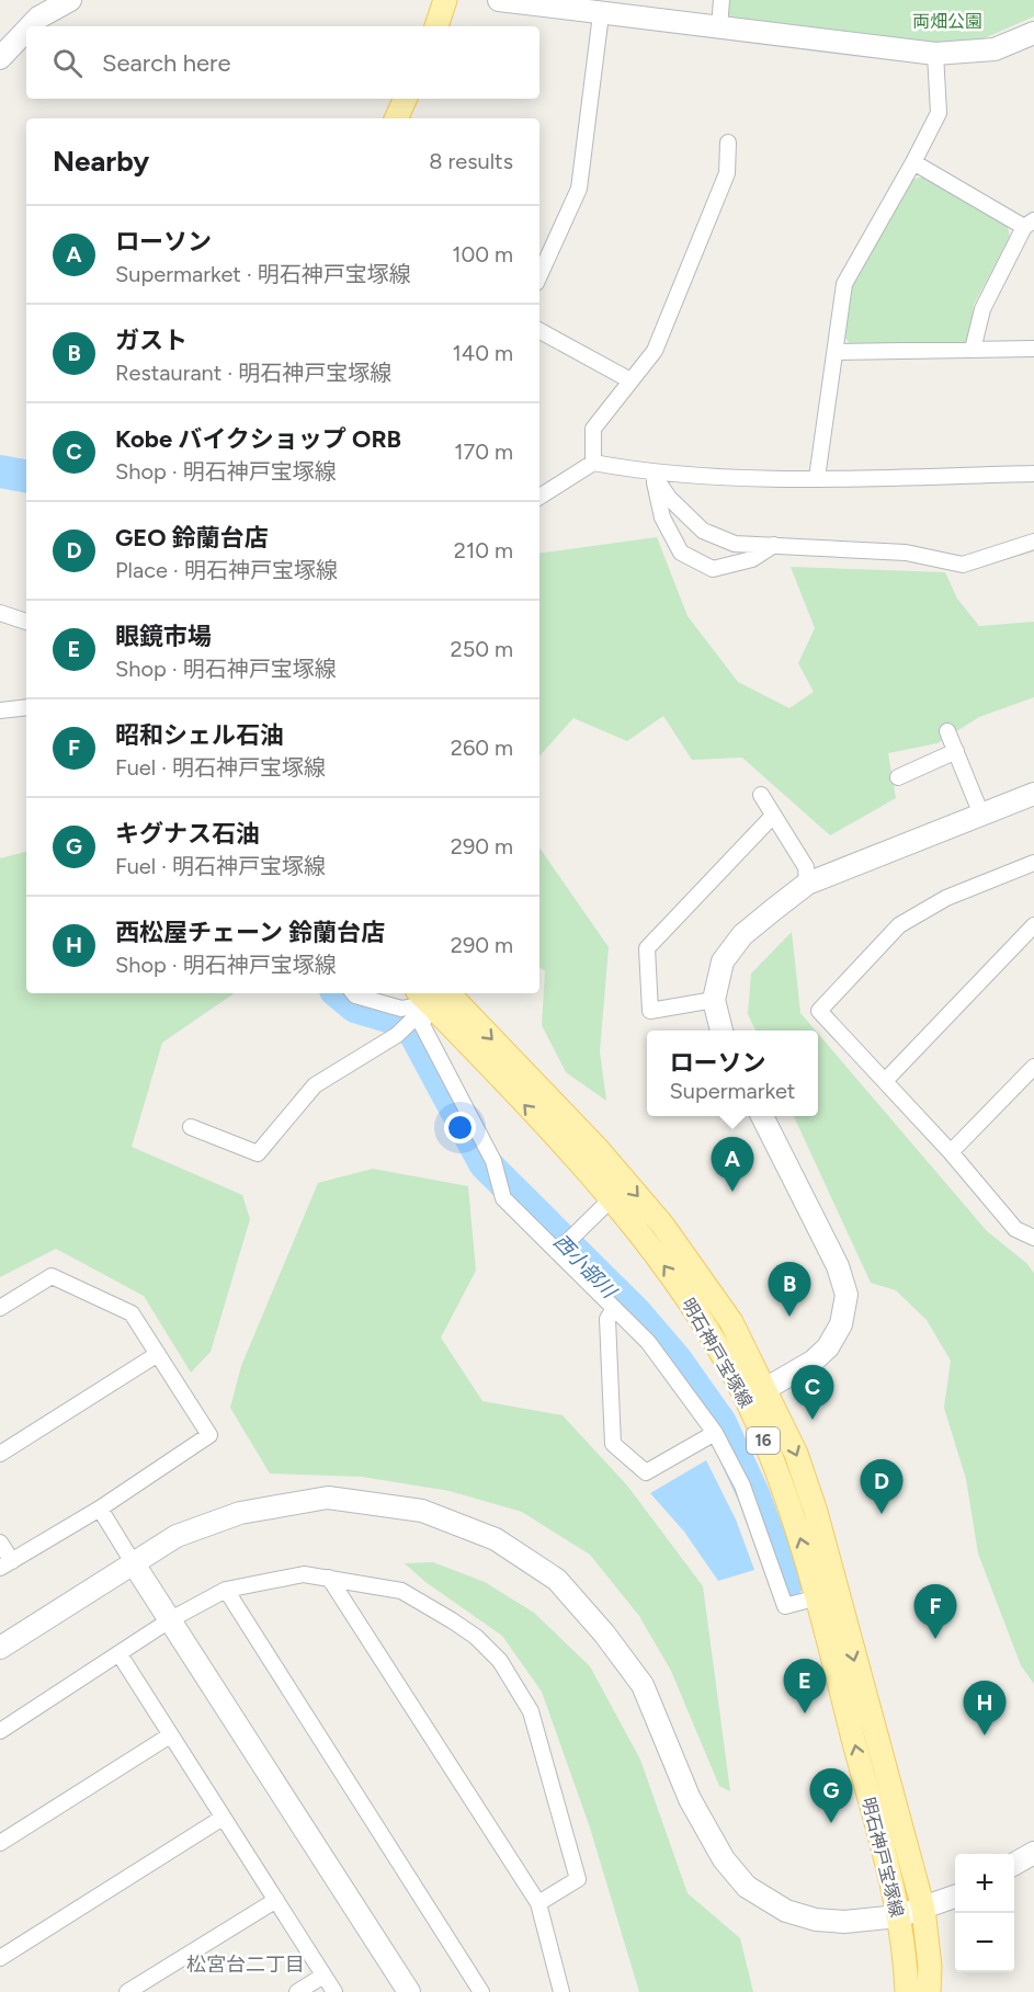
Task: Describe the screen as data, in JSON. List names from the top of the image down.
{
  "streets": {
    "main road": ["明石神戸宝塚線", "16"]
  },
  "districts": ["松宮台二丁目"],
  "water": ["西小部川"],
  "parks": ["両畑公園"],
  "page": {
    "search": "Search here",
    "heading": ["Nearby", "8 results"],
    "list": [
      {
        "mark": "A",
        "name": "ローソン",
        "note": "Supermarket · 明石神戸宝塚線",
        "value": "100 m"
      },
      {
        "mark": "B",
        "name": "ガスト",
        "note": "Restaurant · 明石神戸宝塚線",
        "value": "140 m"
      },
      {
        "mark": "C",
        "name": "Kobe バイクショップ ORB",
        "note": "Shop · 明石神戸宝塚線",
        "value": "170 m"
      },
      {
        "mark": "D",
        "name": "GEO 鈴蘭台店",
        "note": "Place · 明石神戸宝塚線",
        "value": "210 m"
      },
      {
        "mark": "E",
        "name": "眼鏡市場",
        "note": "Shop · 明石神戸宝塚線",
        "value": "250 m"
      },
      {
        "mark": "F",
        "name": "昭和シェル石油",
        "note": "Fuel · 明石神戸宝塚線",
        "value": "260 m"
      },
      {
        "mark": "G",
        "name": "キグナス石油",
        "note": "Fuel · 明石神戸宝塚線",
        "value": "290 m"
      },
      {
        "mark": "H",
        "name": "西松屋チェーン 鈴蘭台店",
        "note": "Shop · 明石神戸宝塚線",
        "value": "290 m"
      }
    ],
    "popup": ["ローソン", "Supermarket"],
    "pins": [
      "A",
      "B",
      "C",
      "D",
      "F",
      "E",
      "H",
      "G"
    ],
    "map_buttons": ["+", "−"]
  }
}
